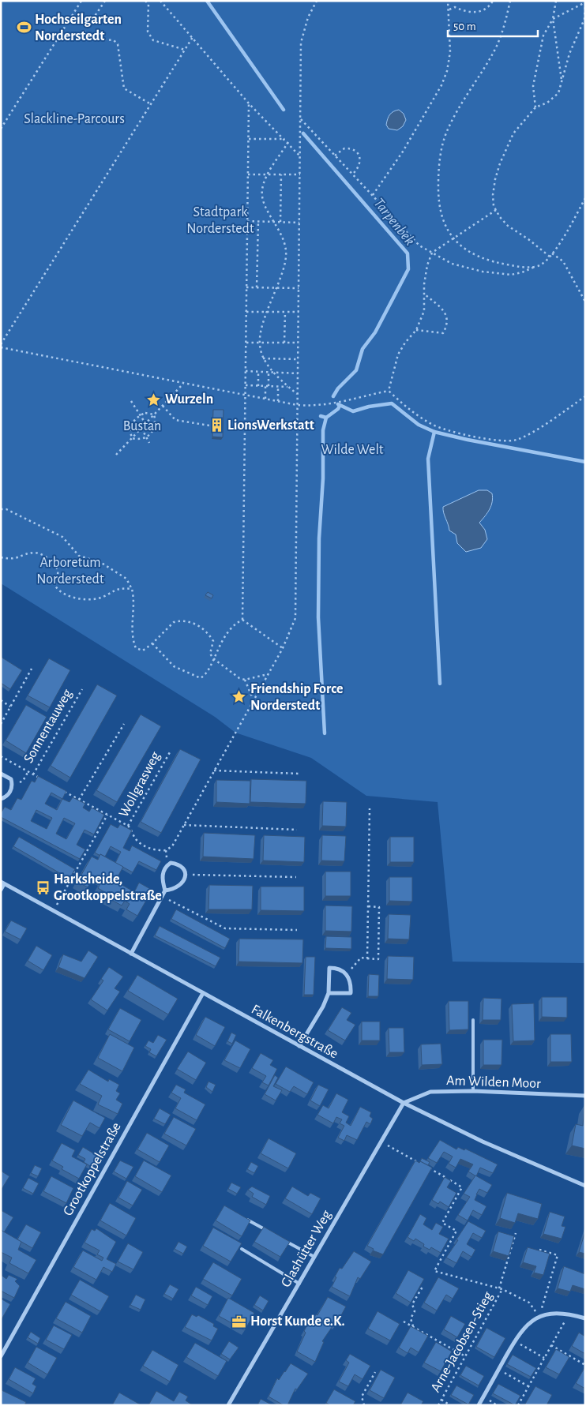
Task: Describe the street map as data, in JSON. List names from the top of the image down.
{
  "streets": {
    "street": [
      "Falkenbergstraße",
      "Am Wilden Moor",
      "Grootkoppelstraße",
      "Glashütter Weg"
    ],
    "path": ["Sonnentauweg", "Wollgrasweg", "Arne-Jacobsen-Stieg"]
  },
  "crossings": [
    ["Falkenbergstraße", "Am Wilden Moor"],
    ["Falkenbergstraße", "Grootkoppelstraße"],
    ["Falkenbergstraße", "Glashütter Weg"],
    ["Am Wilden Moor", "Glashütter Weg"]
  ],
  "water": ["Tarpenbek"],
  "parks": [
    "Slackline-Parcours",
    "Stadtpark Norderstedt",
    "Bustan",
    "Wilde Welt",
    "Arboretum Norderstedt"
  ],
  "places": {
    "sports": ["Hochseilgarten Norderstedt"],
    "place": ["Wurzeln", "Friendship Force Norderstedt"],
    "building": ["LionsWerkstatt"],
    "bus stop": ["Harksheide, Grootkoppelstraße"],
    "office": ["Horst Kunde e.K."]
  },
  "scale_bar": "50 m"
}
